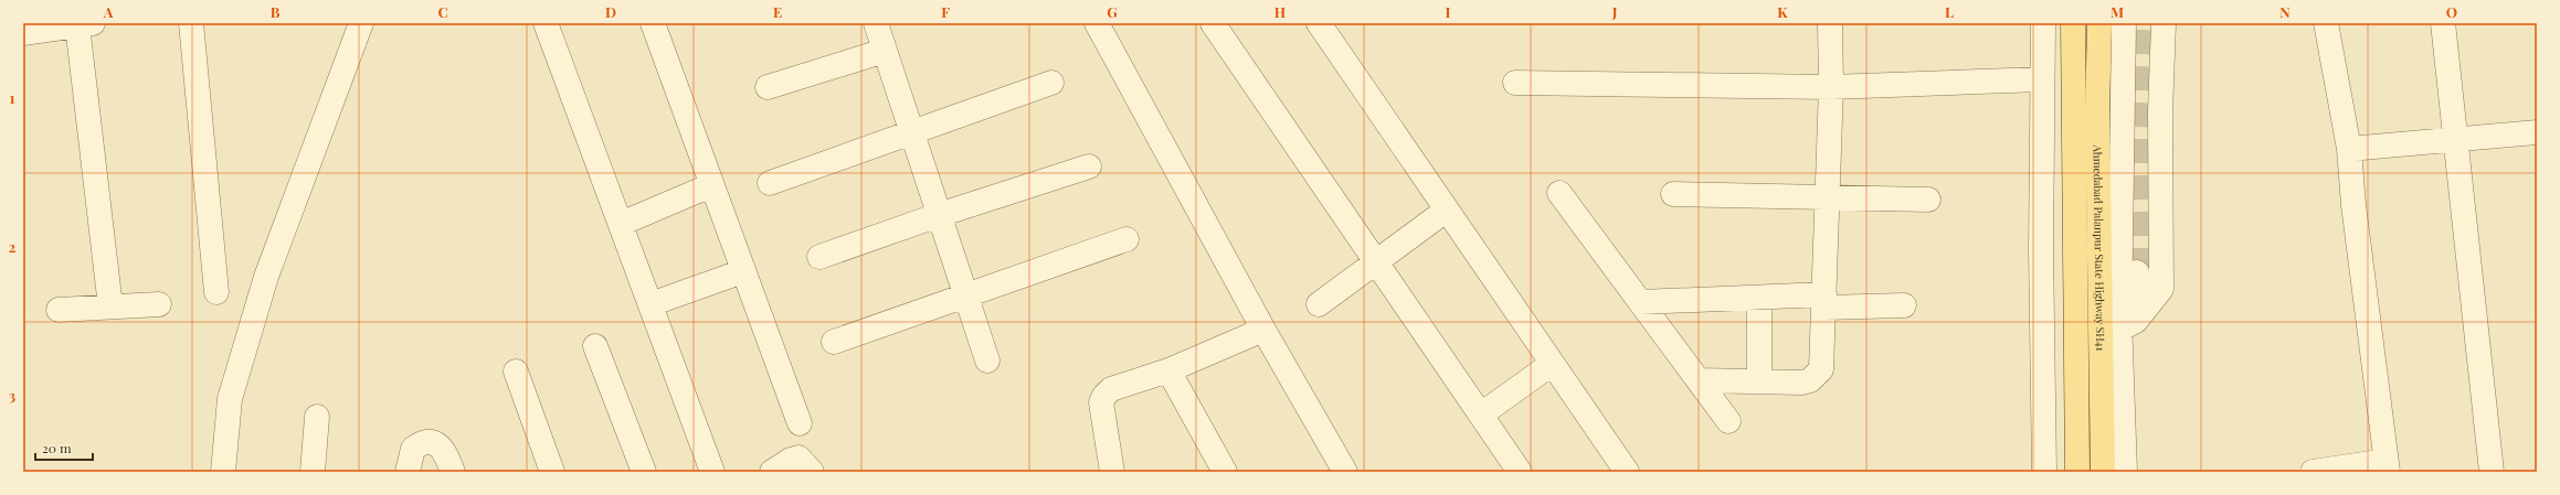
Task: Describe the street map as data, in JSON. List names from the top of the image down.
{
  "streets": {
    "main road": ["Ahmedabad Palanpur State Highway SH41"]
  },
  "scale_bar": "20 m",
  "grid": {
    "columns": [
      "A",
      "B",
      "C",
      "D",
      "E",
      "F",
      "G",
      "H",
      "I",
      "J",
      "K",
      "L",
      "M",
      "N",
      "O"
    ],
    "rows": ["1", "2", "3"]
  }
}
